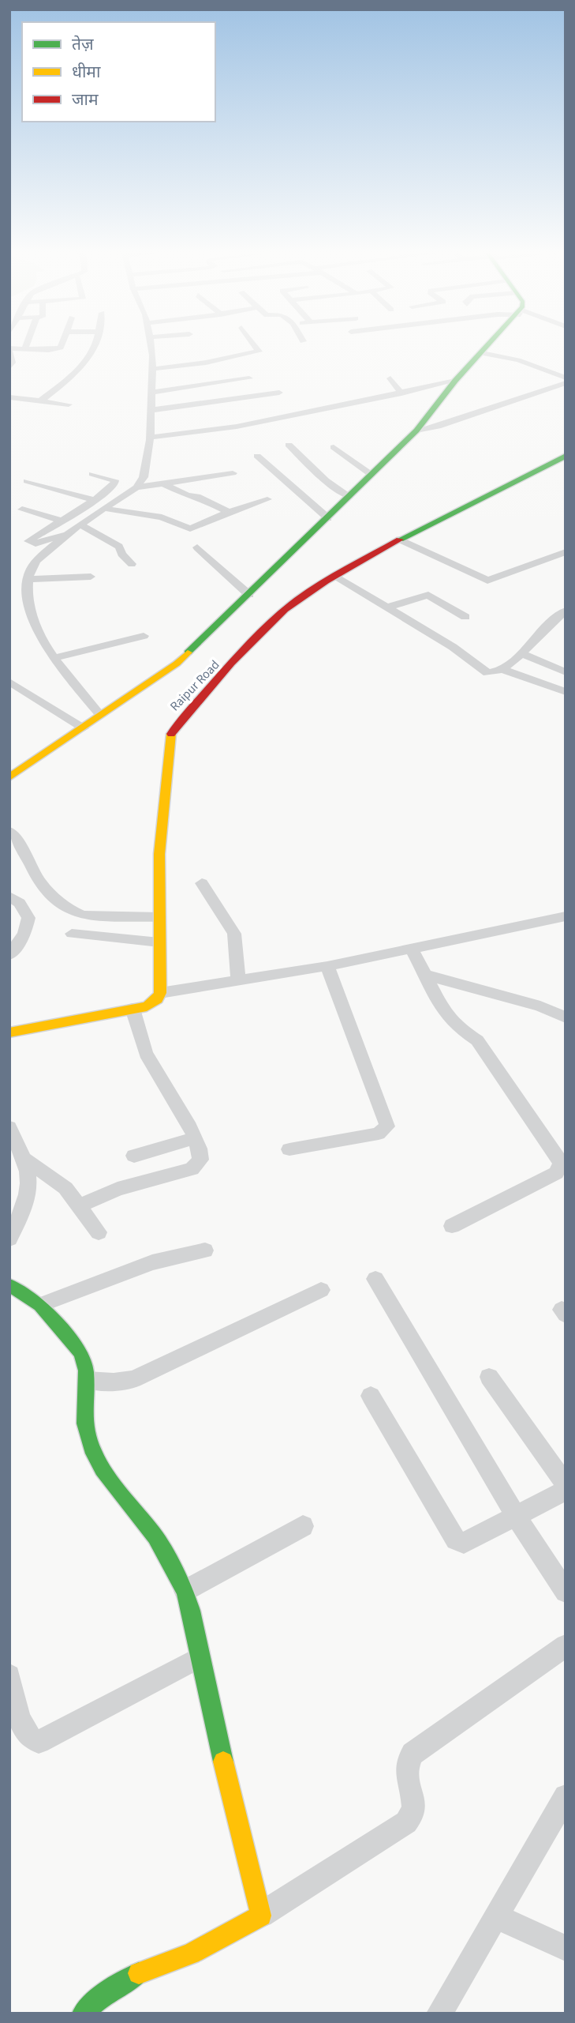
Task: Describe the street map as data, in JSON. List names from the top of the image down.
{
  "streets": {
    "street": ["Raipur Road"]
  },
  "legend": ["तेज़", "धीमा", "जाम"]
}
